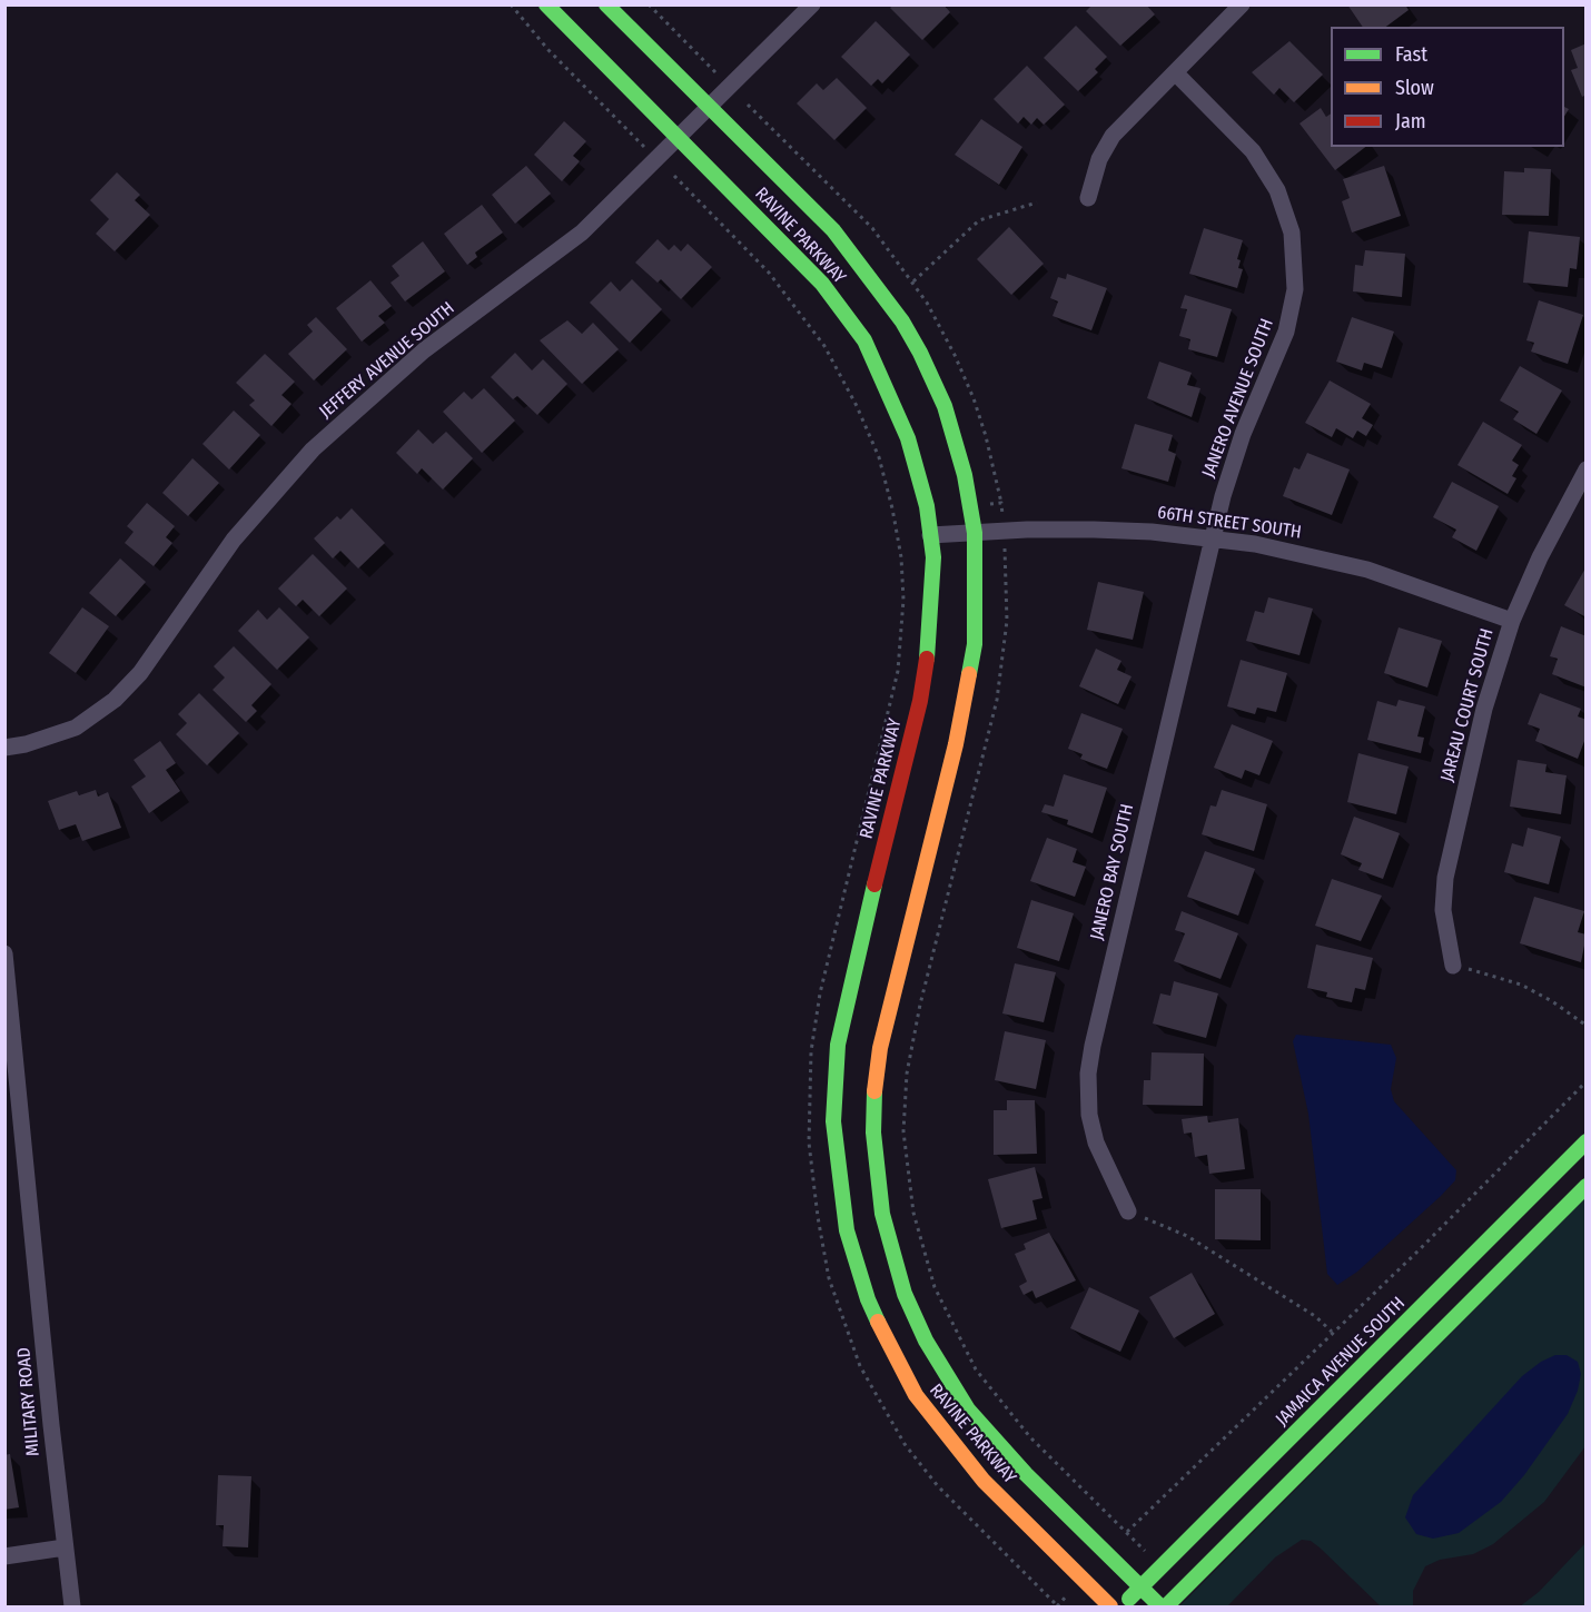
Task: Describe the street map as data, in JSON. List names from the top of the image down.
{
  "streets": {
    "street": [
      "RAVINE PARKWAY",
      "JEFFERY AVENUE SOUTH",
      "JANERO AVENUE SOUTH",
      "66TH STREET SOUTH",
      "JAREAU COURT SOUTH",
      "JANERO BAY SOUTH",
      "JAMAICA AVENUE SOUTH",
      "MILITARY ROAD"
    ]
  },
  "crossings": [
    ["RAVINE PARKWAY", "JEFFERY AVENUE SOUTH"],
    ["RAVINE PARKWAY", "66TH STREET SOUTH"],
    ["RAVINE PARKWAY", "JAMAICA AVENUE SOUTH"],
    ["JANERO AVENUE SOUTH", "66TH STREET SOUTH"],
    ["JANERO AVENUE SOUTH", "JANERO BAY SOUTH"],
    ["66TH STREET SOUTH", "JAREAU COURT SOUTH"],
    ["66TH STREET SOUTH", "JANERO BAY SOUTH"]
  ],
  "legend": ["Fast", "Slow", "Jam"]
}
